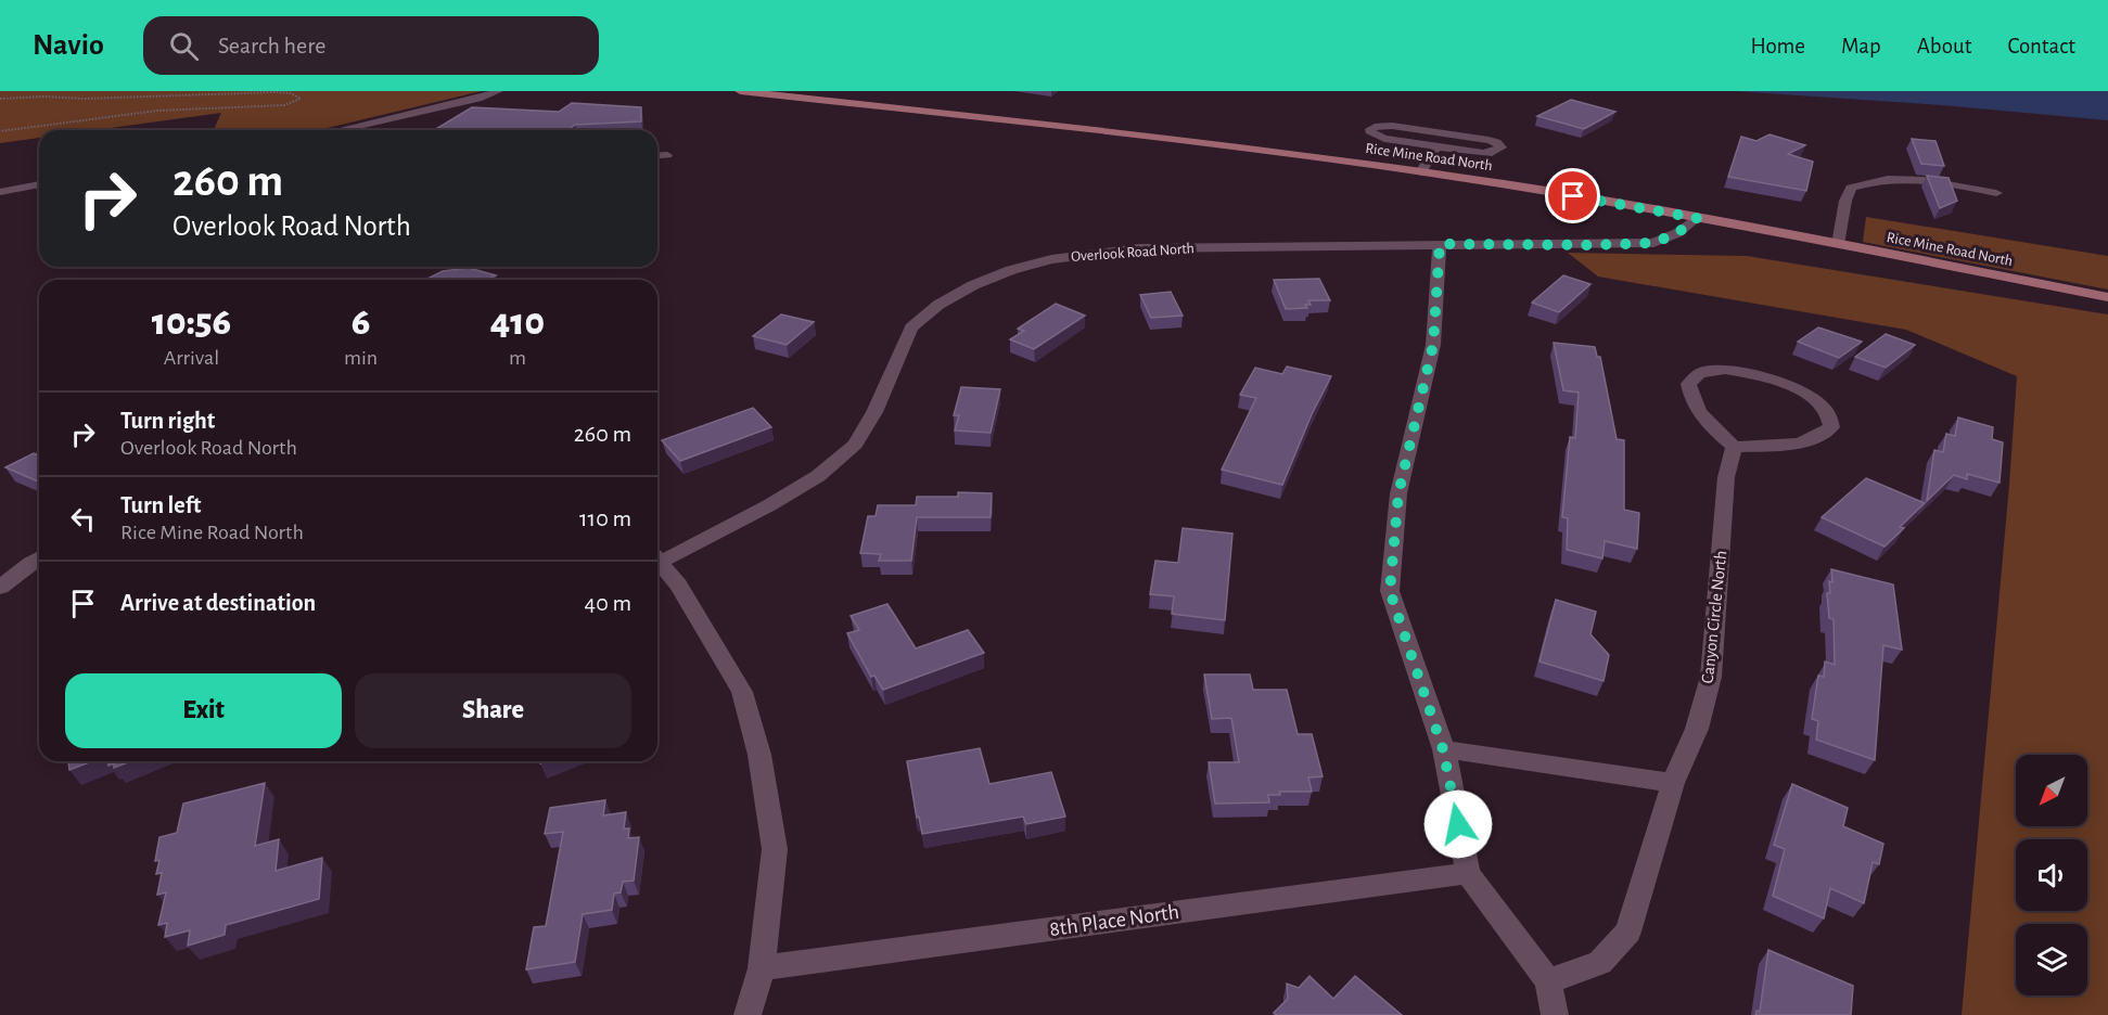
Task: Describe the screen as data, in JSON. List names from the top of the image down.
{
  "streets": {
    "main road": ["Rice Mine Road North"],
    "street": ["Overlook Road North", "Canyon Circle North", "8th Place North"]
  },
  "crossings": [
    ["Rice Mine Road North", "Overlook Road North"]
  ],
  "north": "bottom left",
  "page": {
    "header": "Navio",
    "search": "Search here",
    "nav": [
      "Home",
      "Map",
      "About",
      "Contact"
    ],
    "turn": ["260 m", "Overlook Road North"],
    "eta": [
      "10:56",
      "Arrival",
      "6",
      "min",
      "410",
      "m"
    ],
    "list": [
      {
        "name": "Turn right",
        "note": "Overlook Road North",
        "value": "260 m"
      },
      {
        "name": "Turn left",
        "note": "Rice Mine Road North",
        "value": "110 m"
      },
      {
        "name": "Arrive at destination",
        "value": "40 m"
      }
    ],
    "buttons": ["Exit", "Share"]
  }
}
